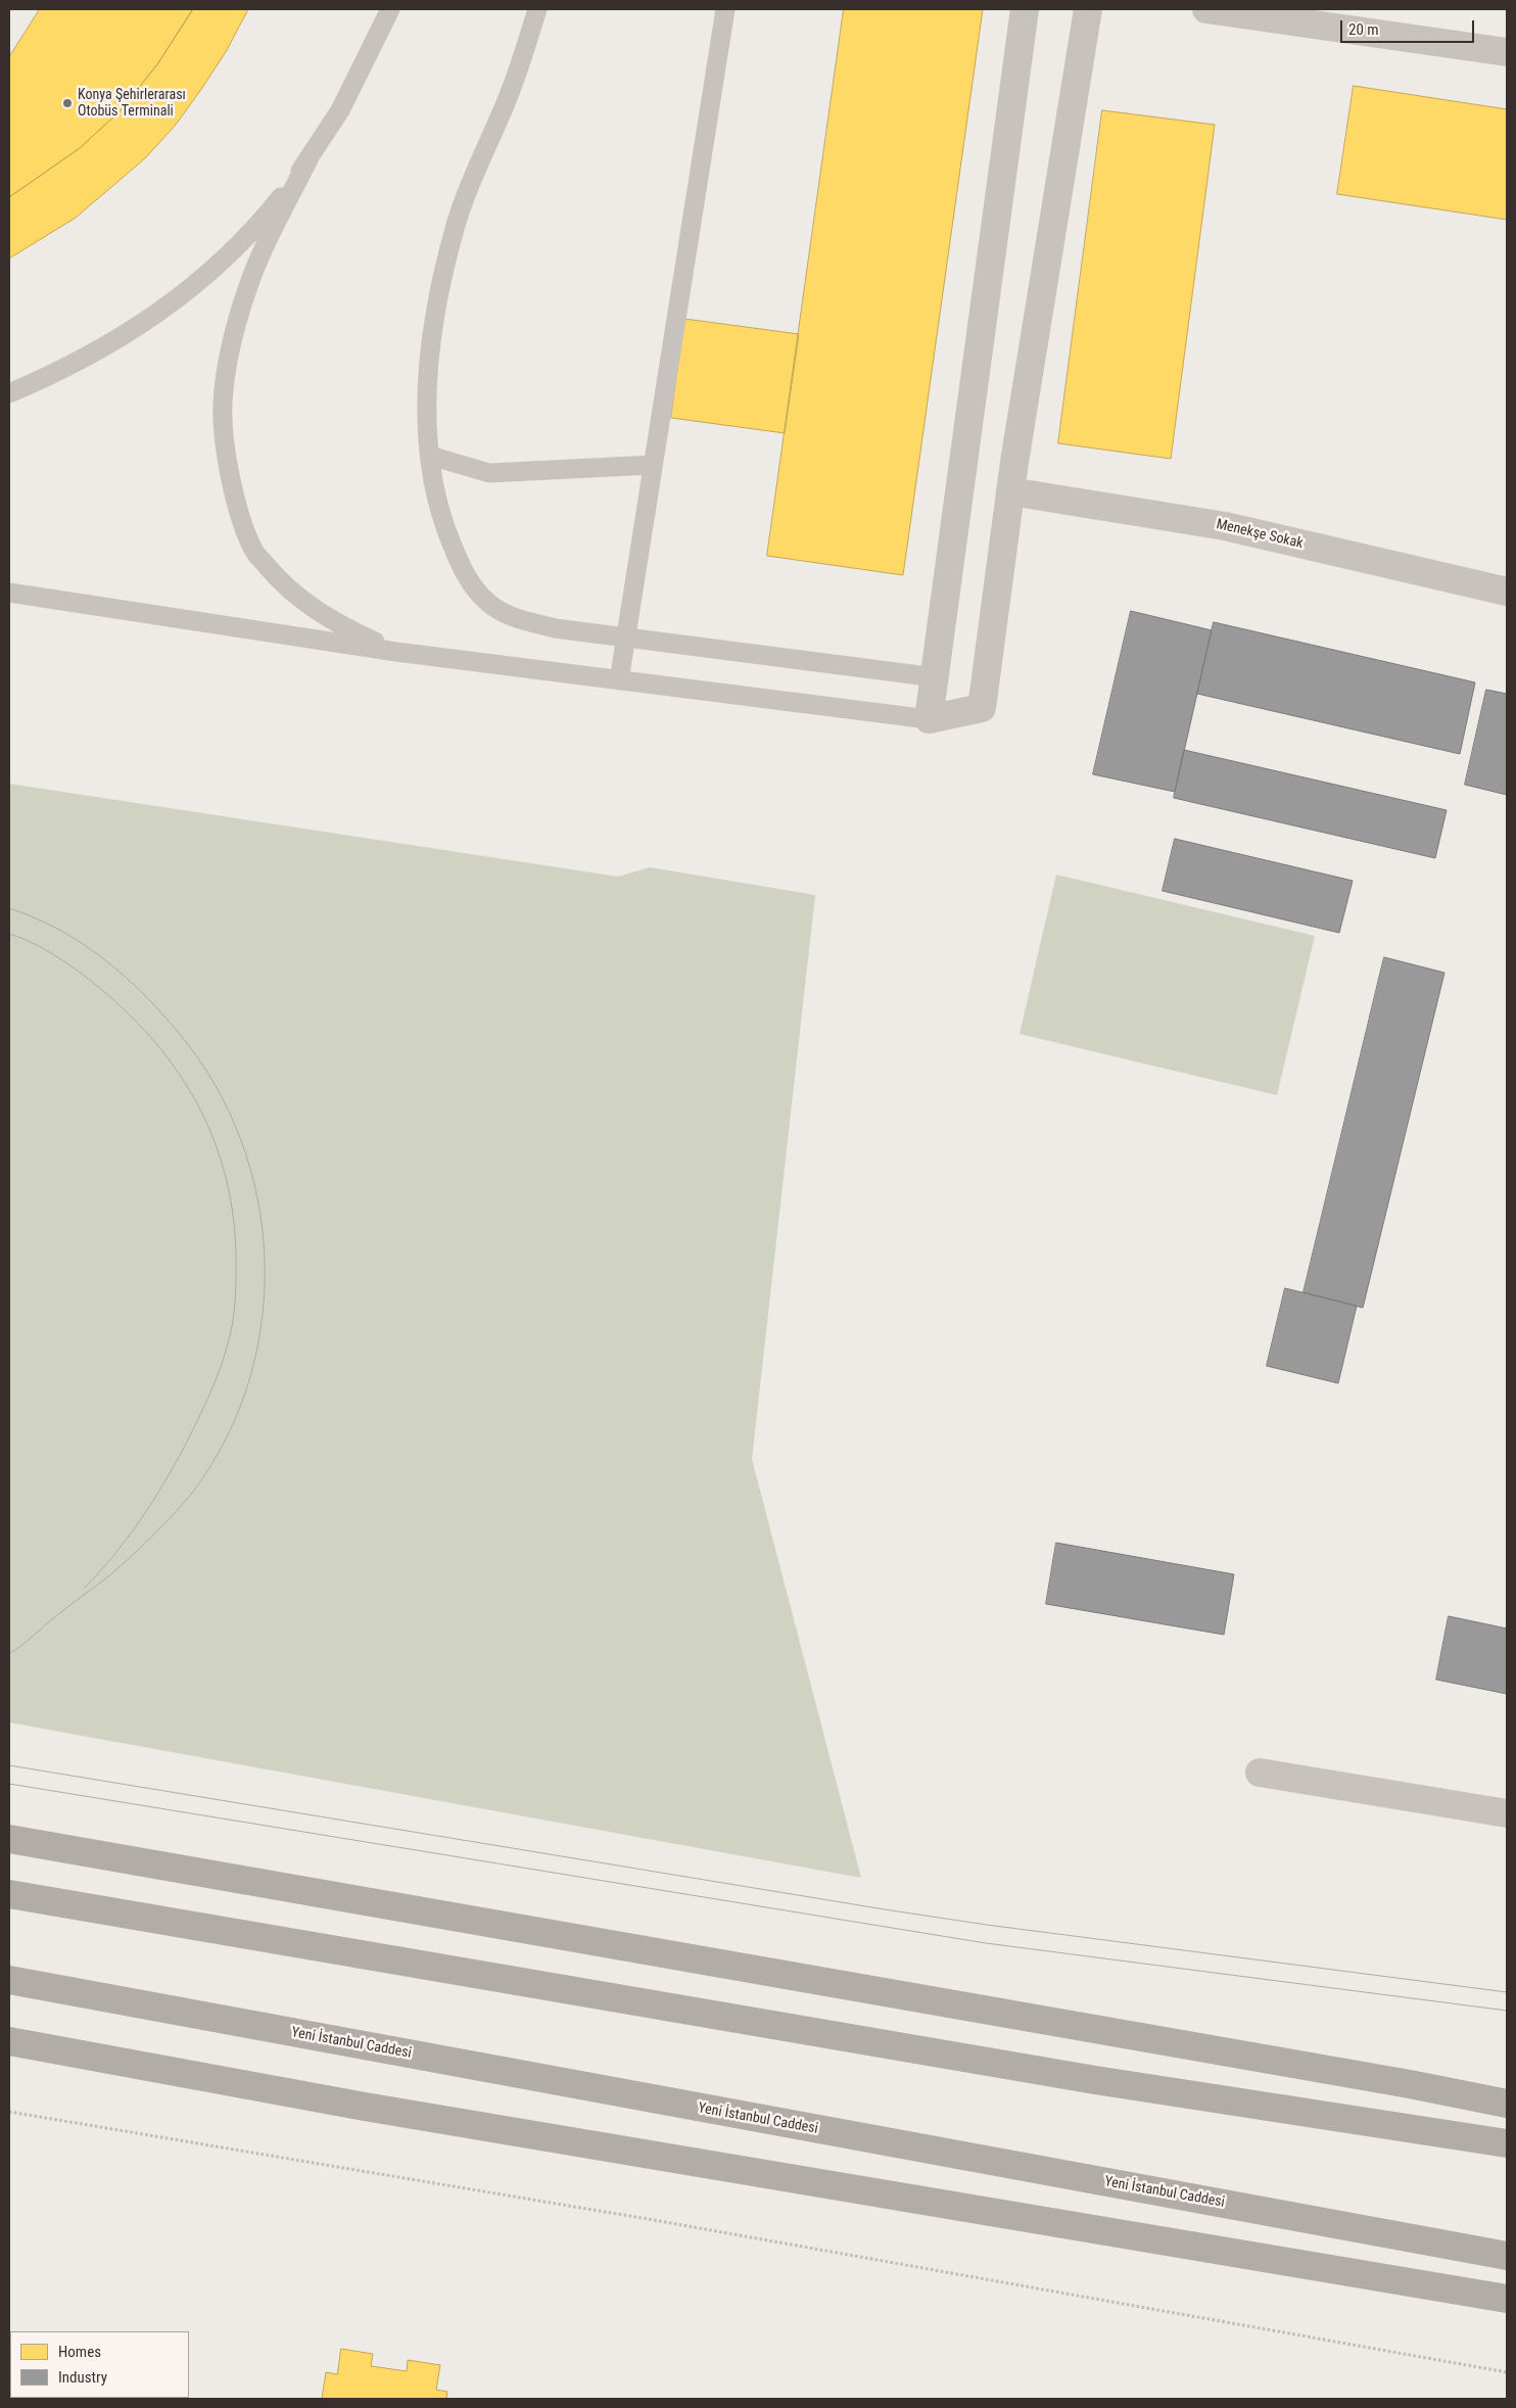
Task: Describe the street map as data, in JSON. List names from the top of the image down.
{
  "streets": {
    "highway": ["Yeni İstanbul Caddesi"],
    "street": ["Menekşe Sokak"]
  },
  "places": ["Konya Şehirlerarası Otobüs Terminali"],
  "legend": ["Homes", "Industry"],
  "scale_bar": "20 m"
}
